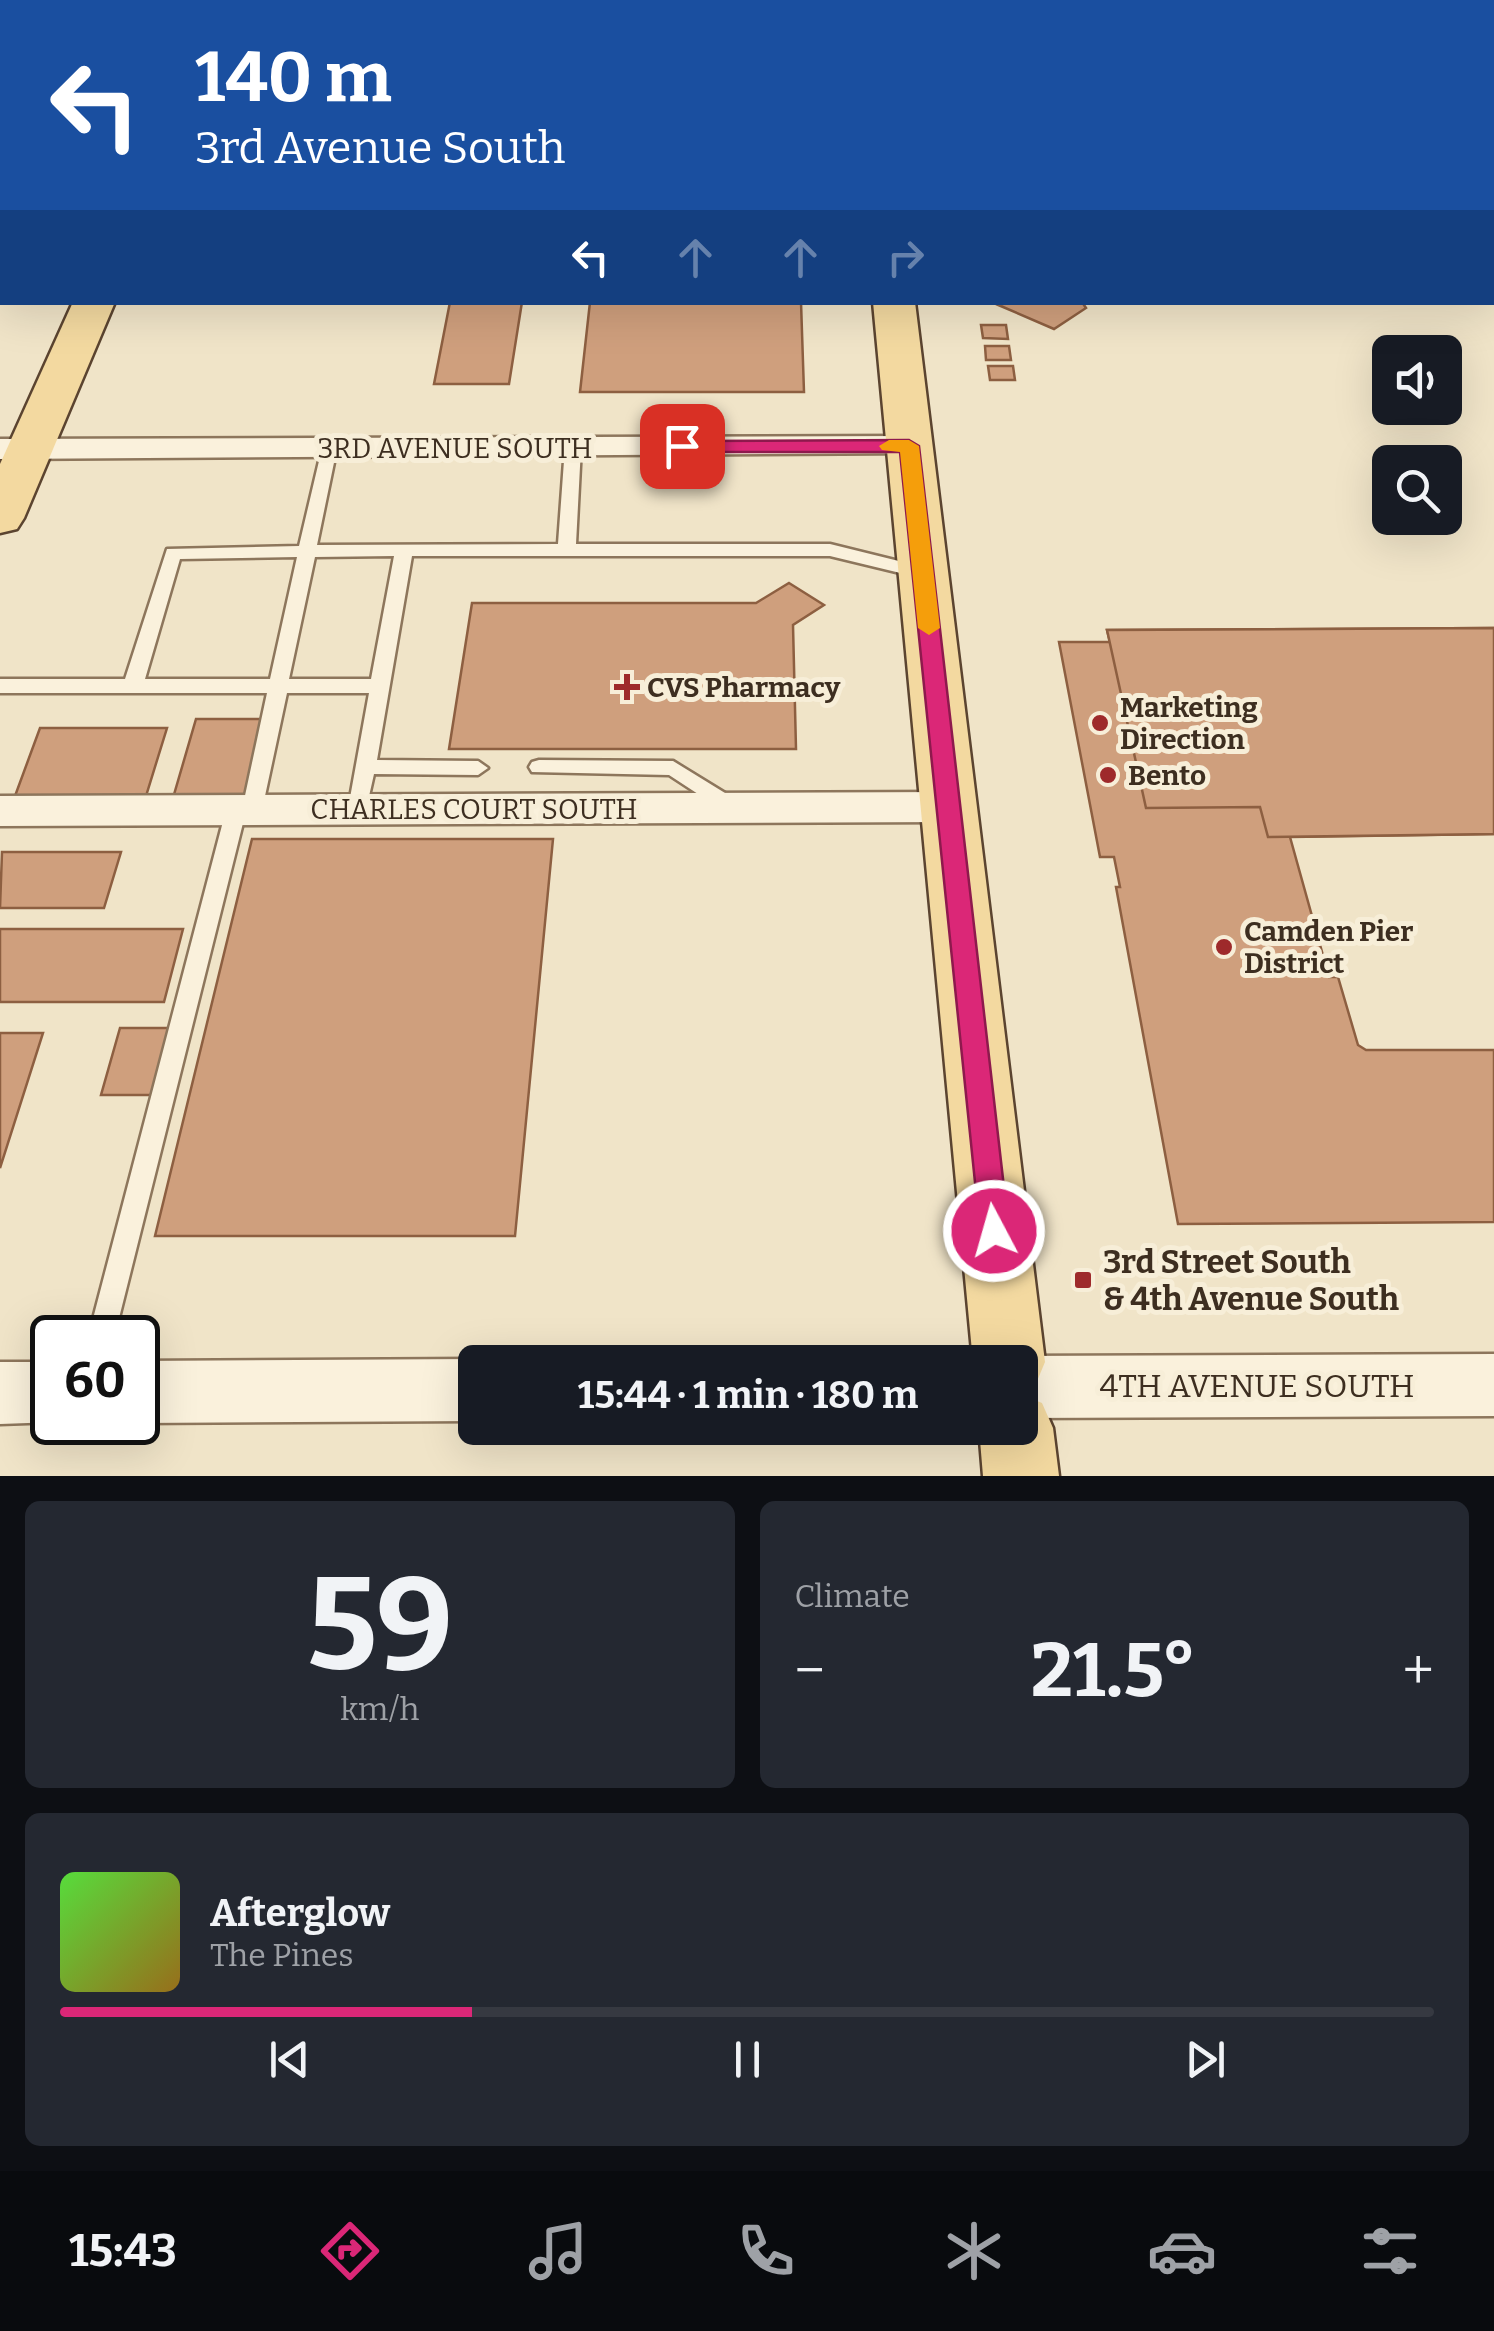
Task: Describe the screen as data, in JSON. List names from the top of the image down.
{
  "streets": {
    "street": ["3RD AVENUE SOUTH", "CHARLES COURT SOUTH", "4TH AVENUE SOUTH"]
  },
  "places": {
    "health": ["CVS Pharmacy"],
    "other": ["Marketing Direction", "Bento", "Camden Pier District"],
    "transit": ["3rd Street South & 4th Avenue South"]
  },
  "page": {
    "turn": ["140 m", "3rd Avenue South"],
    "limit": "60",
    "trip": "15:44 · 1 min · 180 m",
    "tile": [
      ["59", "km/h"],
      "Climate"
    ],
    "heat": ["−", "21.5°", "+"],
    "song": ["Afterglow", "The Pines"],
    "tabs": "15:43"
  }
}
